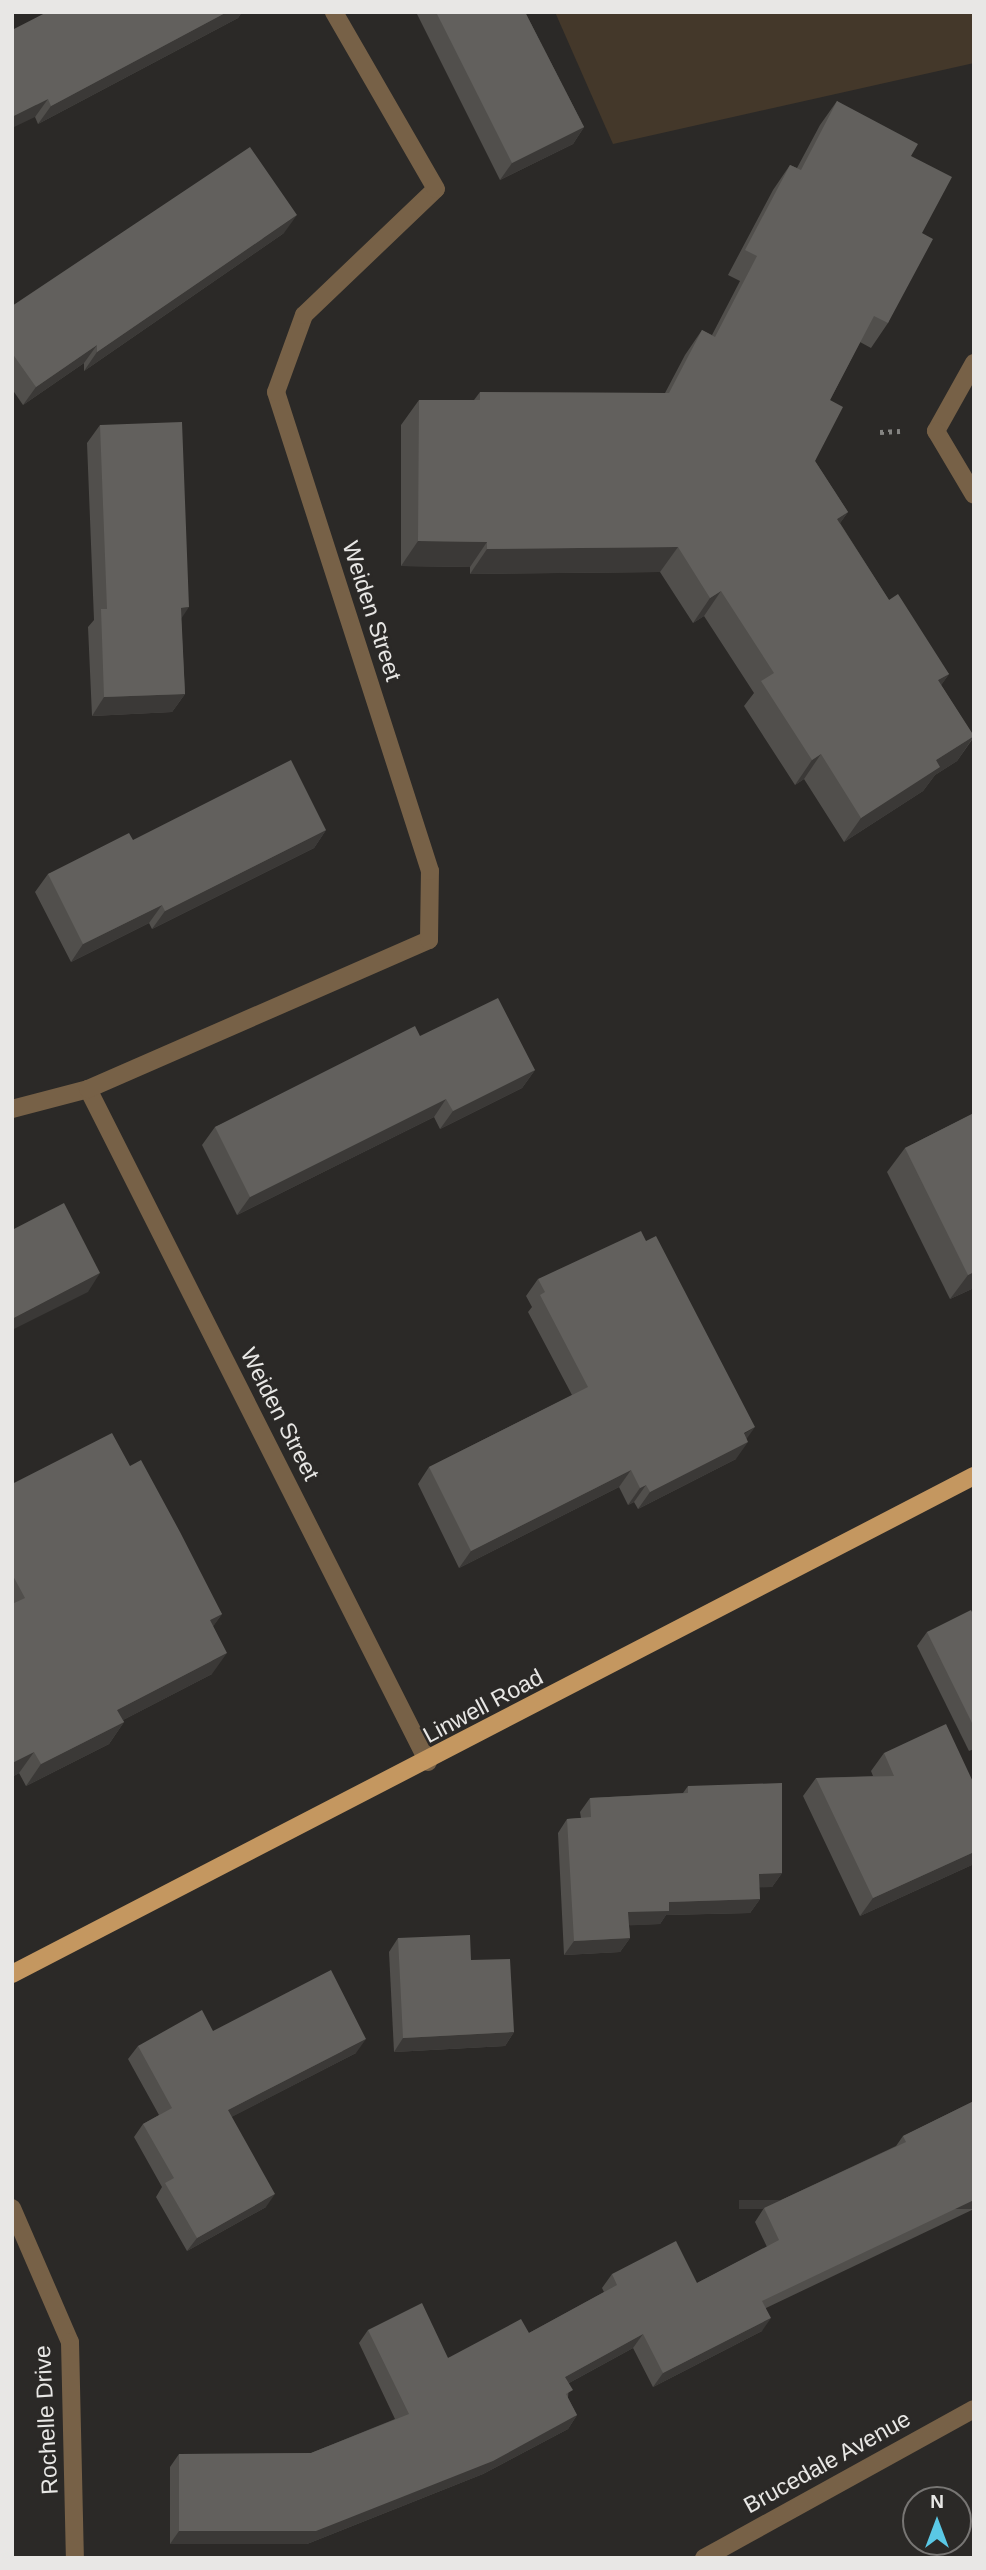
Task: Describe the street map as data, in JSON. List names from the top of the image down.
{
  "streets": {
    "main road": ["Linwell Road"],
    "street": ["Weiden Street", "Rochelle Drive", "Brucedale Avenue"]
  },
  "crossings": [
    ["Weiden Street", "Linwell Road"]
  ],
  "north": "top"
}
